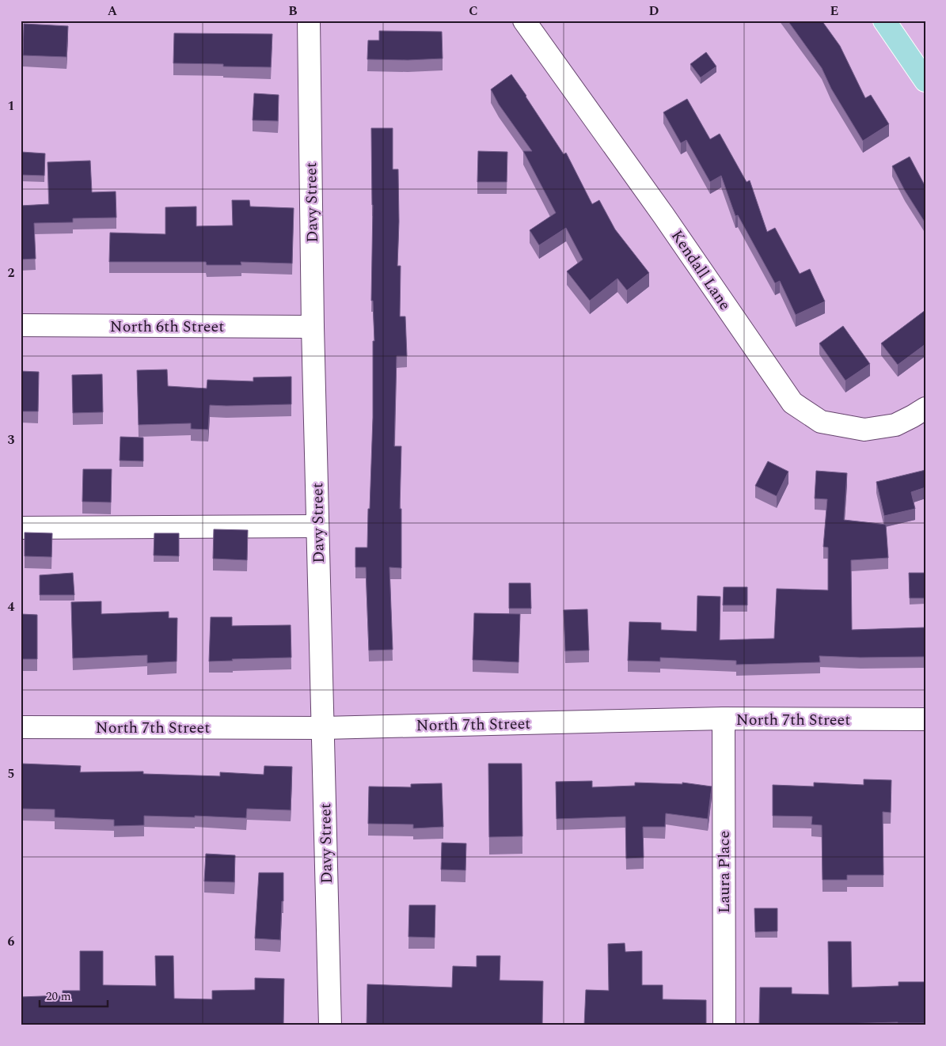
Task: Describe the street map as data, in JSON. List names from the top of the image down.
{
  "streets": {
    "street": [
      "Davy Street",
      "Kendall Lane",
      "North 6th Street",
      "North 7th Street",
      "Laura Place"
    ]
  },
  "crossings": [
    ["Davy Street", "North 6th Street"],
    ["Davy Street", "North 7th Street"],
    ["North 7th Street", "Laura Place"]
  ],
  "scale_bar": "20 m",
  "grid": {
    "columns": [
      "A",
      "B",
      "C",
      "D",
      "E"
    ],
    "rows": [
      "1",
      "2",
      "3",
      "4",
      "5",
      "6"
    ]
  }
}
